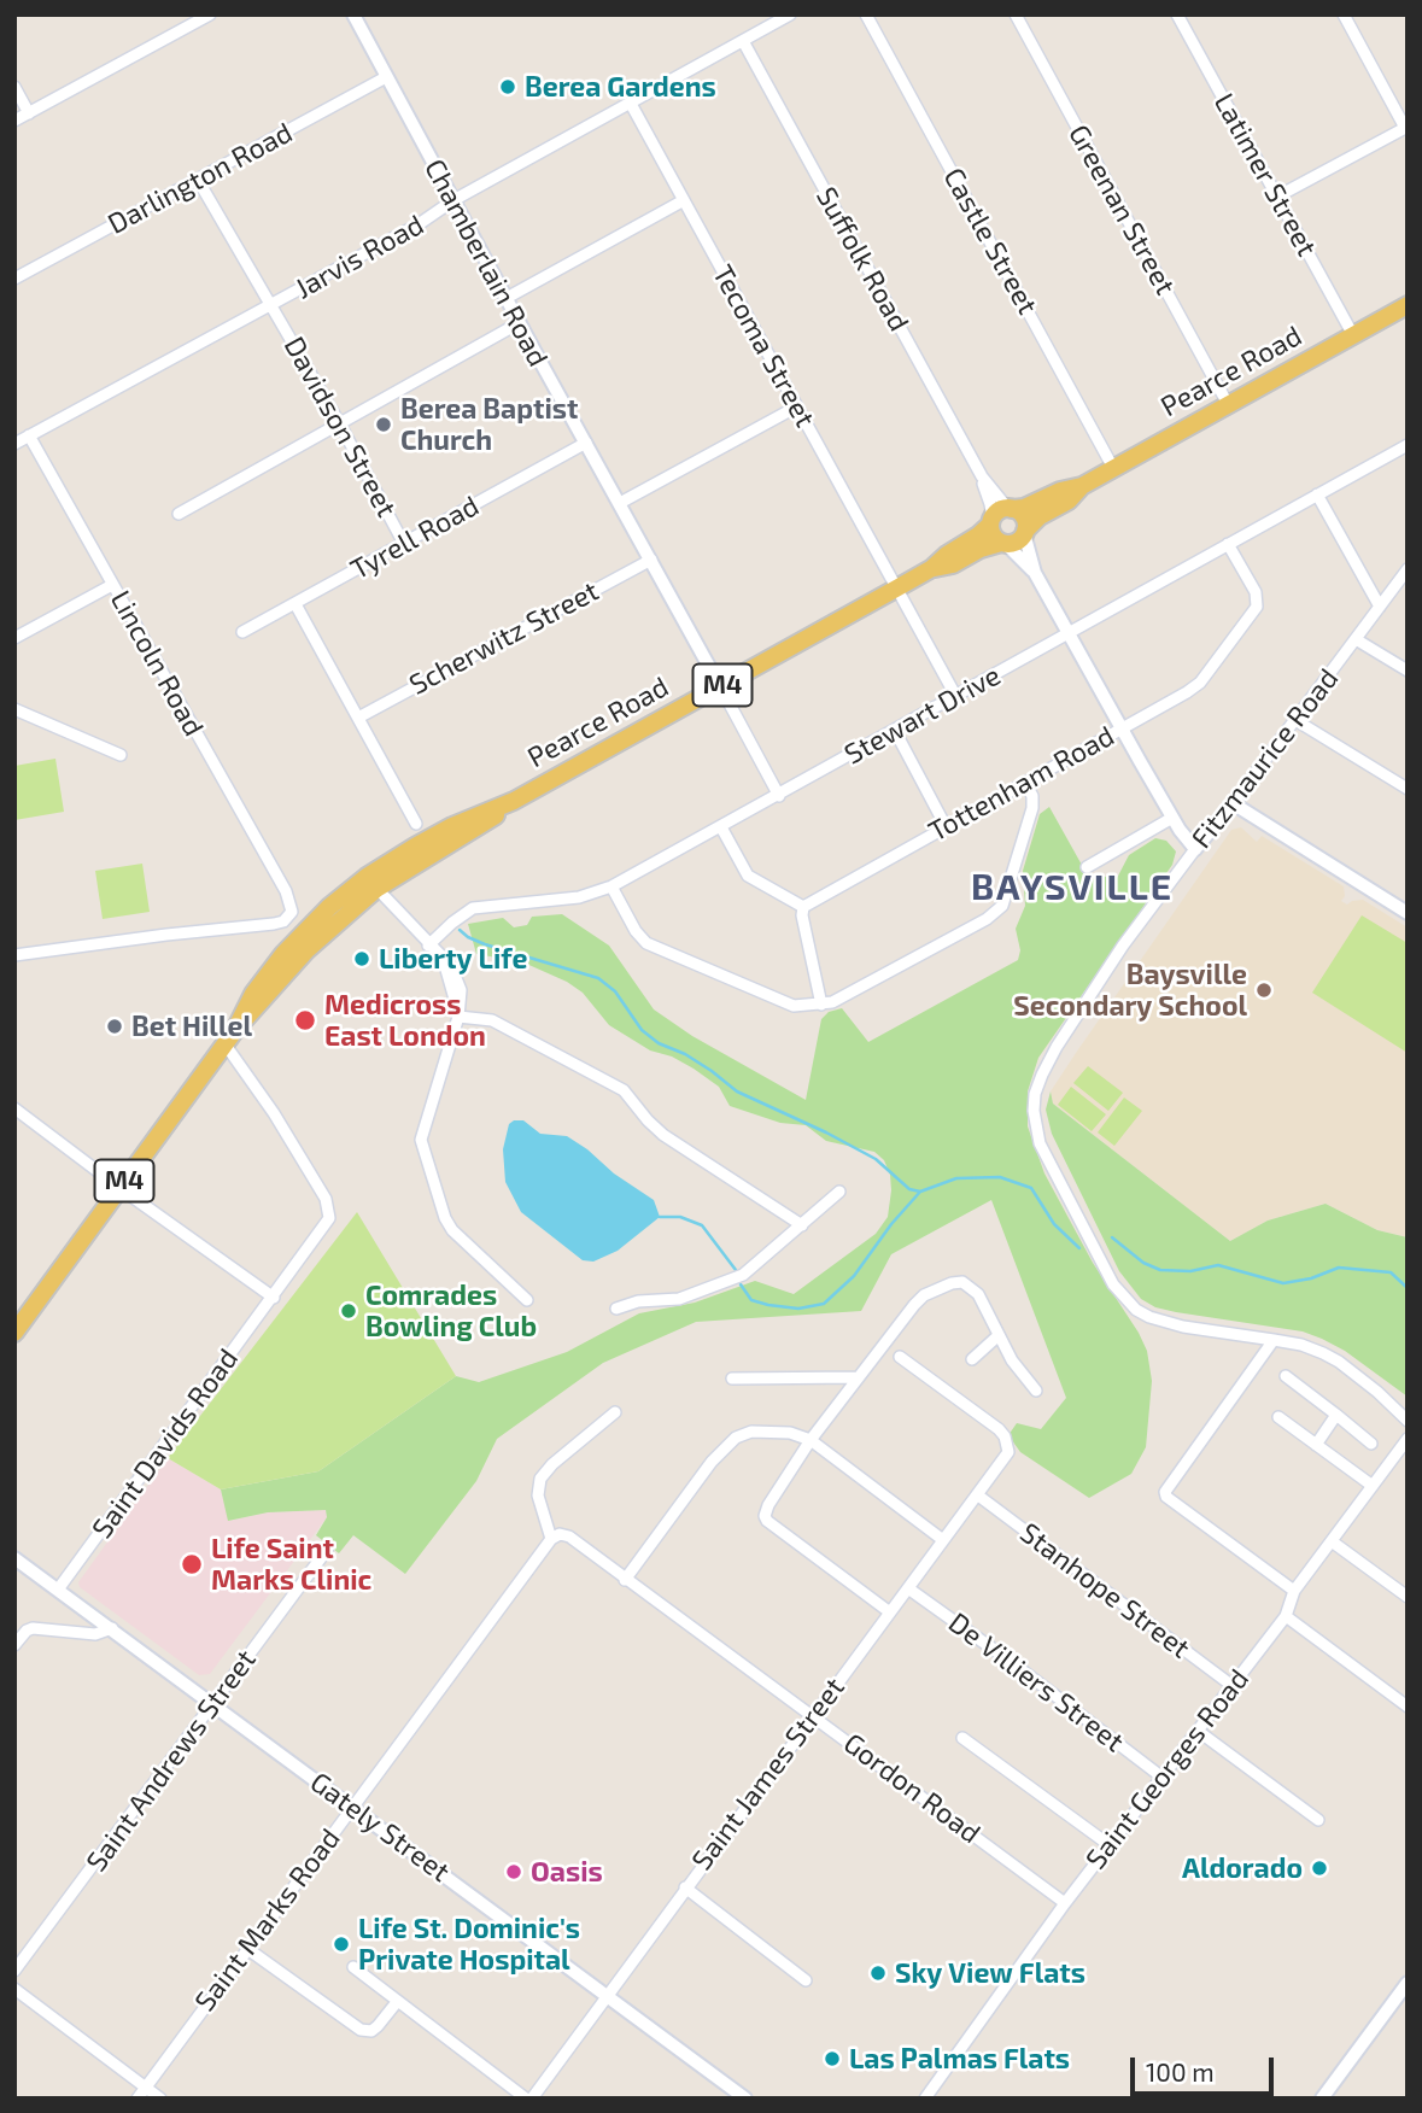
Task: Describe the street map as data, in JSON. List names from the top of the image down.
{
  "streets": {
    "main road": ["Pearce Road", "M4"],
    "street": [
      "Latimer Street",
      "Darlington Road",
      "Greenan Street",
      "Castle Street",
      "Jarvis Road",
      "Suffolk Road",
      "Chamberlain Road",
      "Tecoma Street",
      "Davidson Street",
      "Tyrell Road",
      "Scherwitz Street",
      "Lincoln Road",
      "Stewart Drive",
      "Fitzmaurice Road",
      "Tottenham Road",
      "Saint Davids Road",
      "Stanhope Street",
      "De Villiers Street",
      "Saint Andrews Street",
      "Saint Georges Road",
      "Saint James Street",
      "Gordon Road",
      "Gately Street",
      "Saint Marks Road"
    ]
  },
  "crossings": [
    ["Latimer Street", "Pearce Road"],
    ["Darlington Road", "Chamberlain Road"],
    ["Darlington Road", "Davidson Street"],
    ["Greenan Street", "Pearce Road"],
    ["Castle Street", "Pearce Road"],
    ["Jarvis Road", "Suffolk Road"],
    ["Jarvis Road", "Chamberlain Road"],
    ["Jarvis Road", "Tecoma Street"],
    ["Jarvis Road", "Davidson Street"],
    ["Jarvis Road", "Lincoln Road"],
    ["Suffolk Road", "Pearce Road"],
    ["Chamberlain Road", "Pearce Road"],
    ["Chamberlain Road", "Tyrell Road"],
    ["Chamberlain Road", "Scherwitz Street"],
    ["Tecoma Street", "Pearce Road"],
    ["Tecoma Street", "Stewart Drive"],
    ["Pearce Road", "M4"],
    ["Pearce Road", "Saint Davids Road"],
    ["Davidson Street", "Tyrell Road"],
    ["M4", "Saint Davids Road"],
    ["Stewart Drive", "Tottenham Road"],
    ["Saint Davids Road", "Gately Street"],
    ["Stanhope Street", "Saint Georges Road"],
    ["Stanhope Street", "Saint James Street"],
    ["De Villiers Street", "Saint Georges Road"],
    ["De Villiers Street", "Saint James Street"],
    ["Saint Andrews Street", "Gately Street"],
    ["Saint Georges Road", "Gordon Road"],
    ["Saint James Street", "Gordon Road"],
    ["Saint James Street", "Gately Street"],
    ["Gordon Road", "Saint Marks Road"],
    ["Gately Street", "Saint Marks Road"]
  ],
  "districts": ["BAYSVILLE"],
  "places": [
    "Berea Gardens",
    "Berea Baptist Church",
    "Liberty Life",
    "Baysville Secondary School",
    "Medicross East London",
    "Bet Hillel",
    "Comrades Bowling Club",
    "Life Saint Marks Clinic",
    "Aldorado",
    "Oasis",
    "Life St. Dominic's Private Hospital",
    "Sky View Flats",
    "Las Palmas Flats"
  ],
  "scale_bar": "100 m"
}
